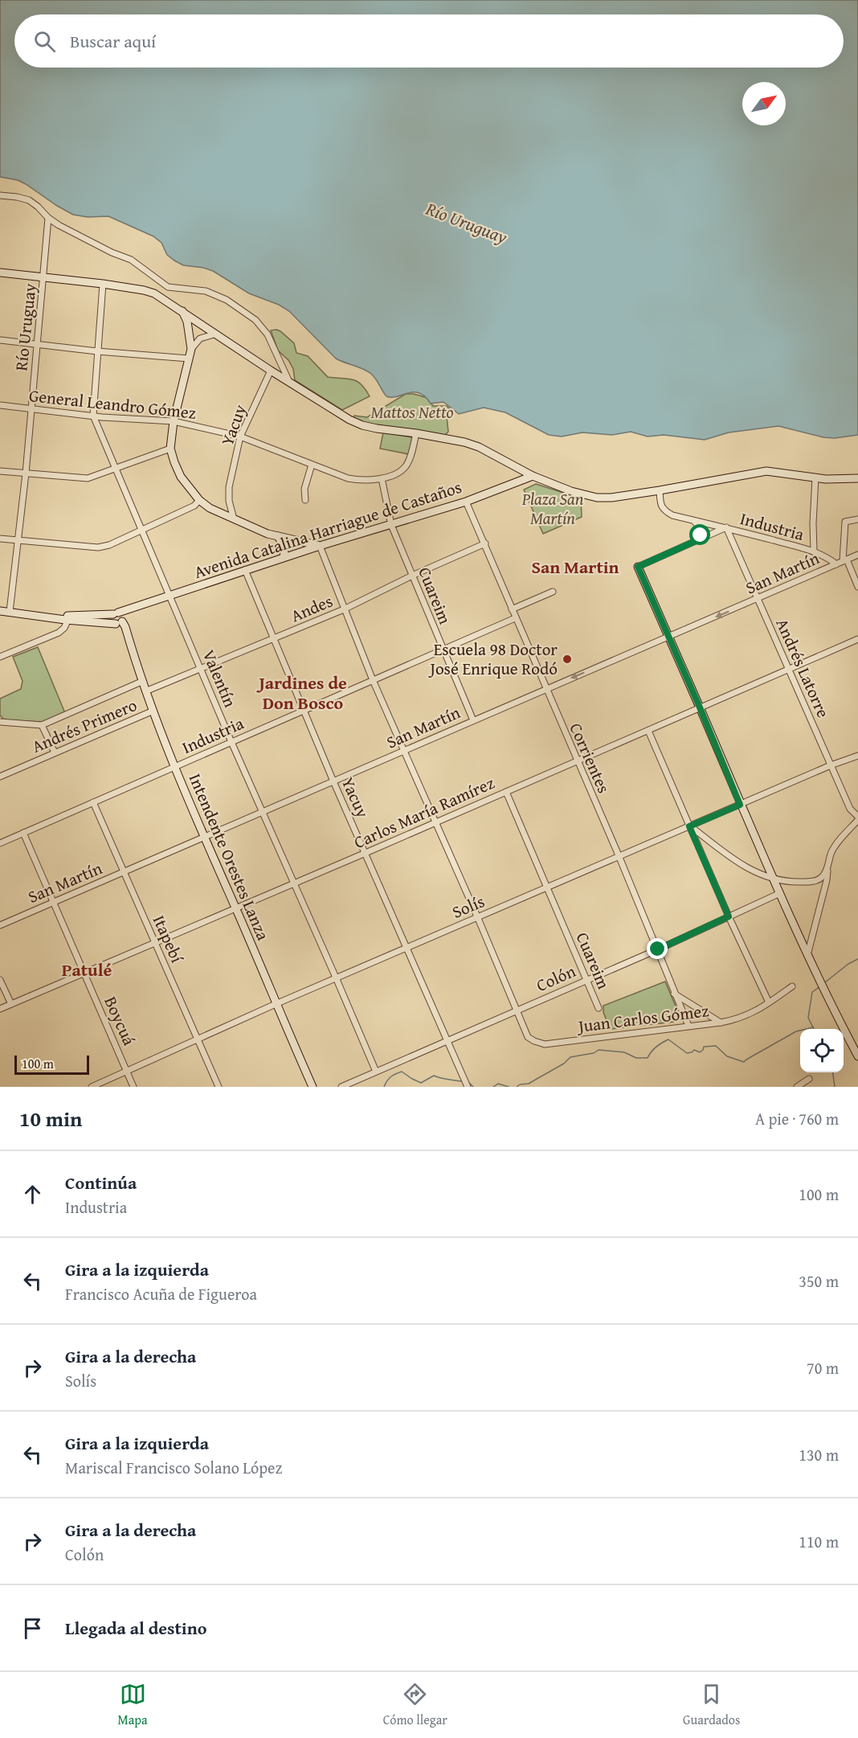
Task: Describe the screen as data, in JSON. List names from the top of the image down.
{
  "streets": {
    "street": [
      "Río Uruguay",
      "General Leandro Gómez",
      "Yacuy",
      "Industria",
      "Avenida Catalina Harriague de Castaños",
      "San Martín",
      "Cuareim",
      "Andes",
      "Andrés Latorre",
      "Valentín",
      "Andrés Primero",
      "Corrientes",
      "Carlos María Ramírez",
      "Intendente Orestes Lanza",
      "Solís",
      "Itapebí",
      "Colón",
      "Juan Carlos Gómez",
      "Boycuá"
    ]
  },
  "crossings": [
    ["Río Uruguay", "General Leandro Gómez"],
    ["Río Uruguay", "Avenida Catalina Harriague de Castaños"],
    ["General Leandro Gómez", "Yacuy"],
    ["General Leandro Gómez", "Cuareim"],
    ["General Leandro Gómez", "Valentín"],
    ["Yacuy", "Industria"],
    ["Yacuy", "Avenida Catalina Harriague de Castaños"],
    ["Yacuy", "San Martín"],
    ["Yacuy", "Andes"],
    ["Yacuy", "Carlos María Ramírez"],
    ["Yacuy", "Solís"],
    ["Yacuy", "Colón"],
    ["Industria", "San Martín"],
    ["Industria", "Cuareim"],
    ["Industria", "Andrés Latorre"],
    ["Industria", "Valentín"],
    ["Industria", "Corrientes"],
    ["Industria", "Intendente Orestes Lanza"],
    ["Industria", "Itapebí"],
    ["Industria", "Boycuá"],
    ["Avenida Catalina Harriague de Castaños", "Cuareim"],
    ["Avenida Catalina Harriague de Castaños", "Valentín"],
    ["Avenida Catalina Harriague de Castaños", "Corrientes"],
    ["Avenida Catalina Harriague de Castaños", "Intendente Orestes Lanza"],
    ["San Martín", "Cuareim"],
    ["San Martín", "Andrés Latorre"],
    ["San Martín", "Valentín"],
    ["San Martín", "Corrientes"],
    ["San Martín", "Intendente Orestes Lanza"],
    ["San Martín", "Itapebí"],
    ["San Martín", "Boycuá"],
    ["Cuareim", "Andes"],
    ["Cuareim", "Carlos María Ramírez"],
    ["Cuareim", "Solís"],
    ["Cuareim", "Colón"],
    ["Andes", "Valentín"],
    ["Andes", "Corrientes"],
    ["Andes", "Intendente Orestes Lanza"],
    ["Andrés Latorre", "Carlos María Ramírez"],
    ["Andrés Latorre", "Solís"],
    ["Valentín", "Carlos María Ramírez"],
    ["Valentín", "Solís"],
    ["Valentín", "Colón"],
    ["Andrés Primero", "Intendente Orestes Lanza"],
    ["Corrientes", "Carlos María Ramírez"],
    ["Corrientes", "Solís"],
    ["Corrientes", "Colón"],
    ["Corrientes", "Juan Carlos Gómez"],
    ["Carlos María Ramírez", "Intendente Orestes Lanza"],
    ["Carlos María Ramírez", "Itapebí"],
    ["Carlos María Ramírez", "Boycuá"],
    ["Intendente Orestes Lanza", "Solís"],
    ["Solís", "Itapebí"],
    ["Solís", "Boycuá"],
    ["Colón", "Juan Carlos Gómez"]
  ],
  "districts": ["San Martin", "Jardines de Don Bosco", "Patulé"],
  "water": ["Río Uruguay"],
  "parks": ["Mattos Netto", "Plaza San Martín"],
  "places": ["Escuela 98 Doctor José Enrique Rodó"],
  "scale_bar": "100 m",
  "north": "top right",
  "page": {
    "search": "Buscar aquí",
    "scale": "100 m",
    "heading": ["10 min", "A pie · 760 m"],
    "list": [
      ["Continúa", "Industria", "100 m"],
      ["Gira a la izquierda", "Francisco Acuña de Figueroa", "350 m"],
      ["Gira a la derecha", "Solís", "70 m"],
      ["Gira a la izquierda", "Mariscal Francisco Solano López", "130 m"],
      ["Gira a la derecha", "Colón", "110 m"],
      "Llegada al destino"
    ],
    "nav": ["Mapa", "Cómo llegar", "Guardados"]
  }
}
